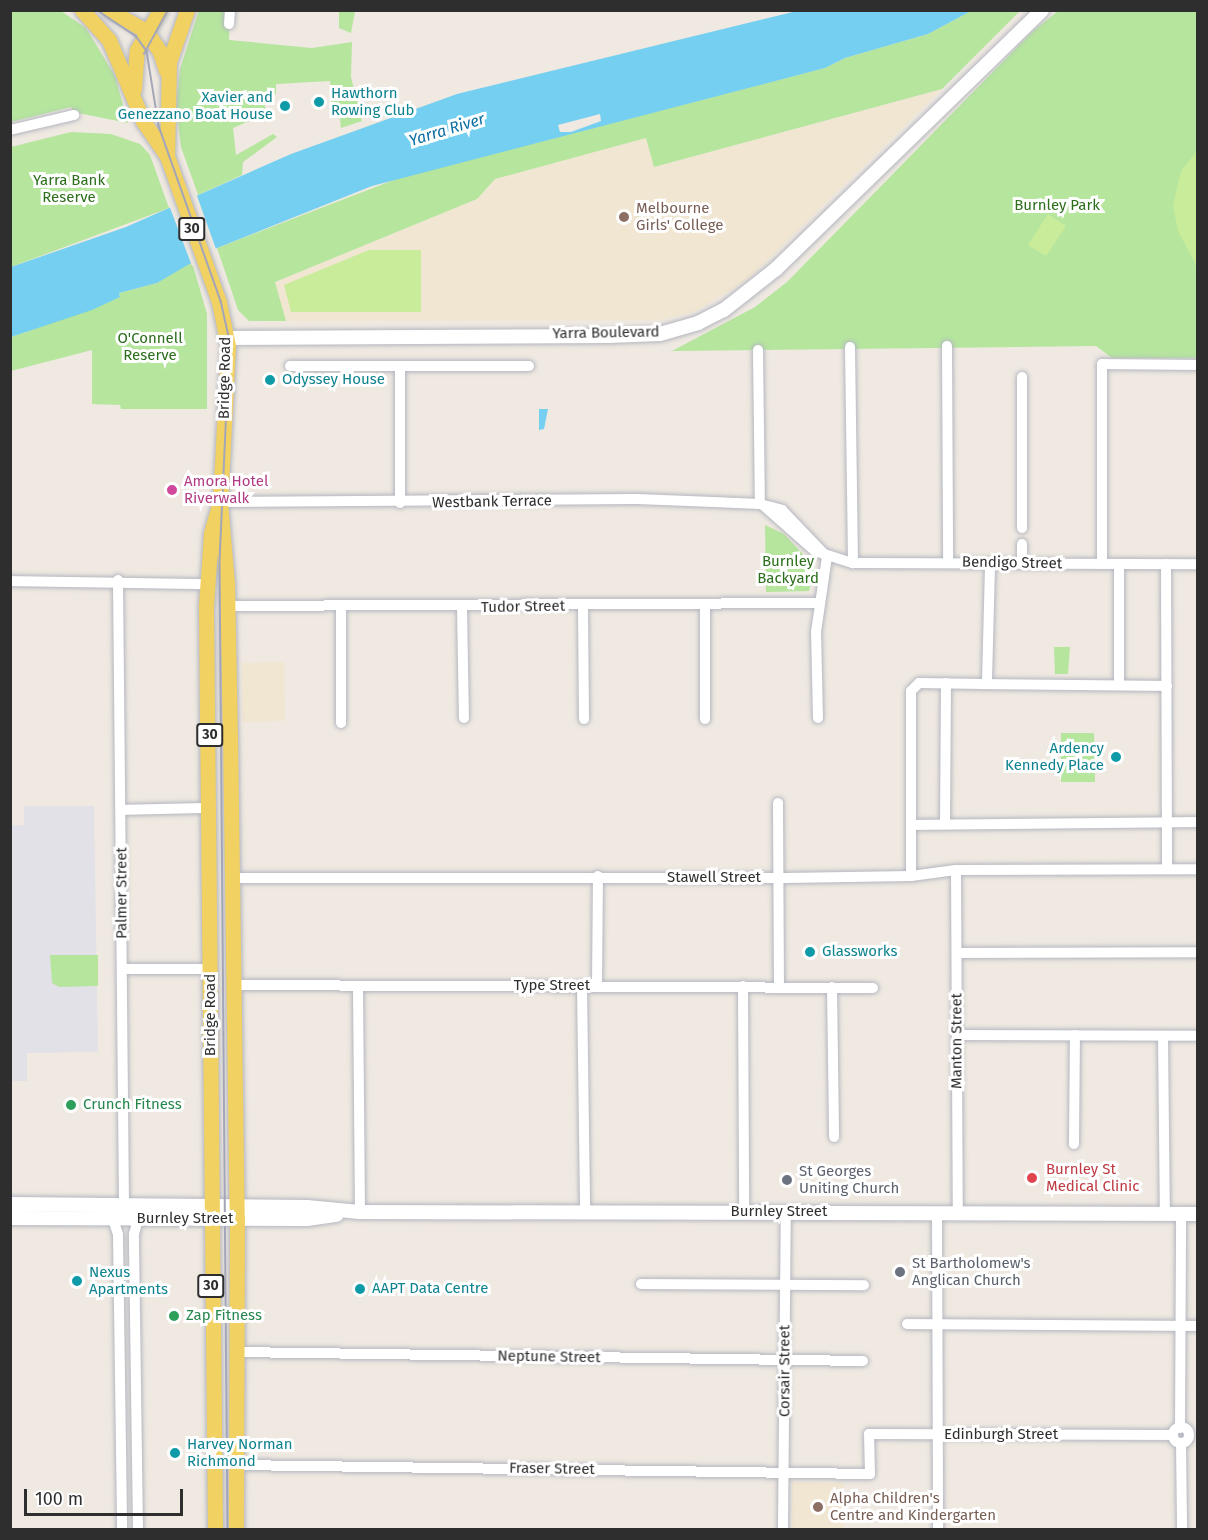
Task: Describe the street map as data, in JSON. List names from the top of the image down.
{
  "streets": {
    "main road": [
      "30",
      "Yarra Boulevard",
      "Bridge Road",
      "Burnley Street"
    ],
    "street": [
      "Westbank Terrace",
      "Bendigo Street",
      "Tudor Street",
      "Stawell Street",
      "Palmer Street",
      "Type Street",
      "Manton Street",
      "Neptune Street",
      "Corsair Street",
      "Edinburgh Street",
      "Fraser Street"
    ]
  },
  "crossings": [
    ["30", "Bridge Road"],
    ["Yarra Boulevard", "Bridge Road"],
    ["Bridge Road", "Westbank Terrace"],
    ["Bridge Road", "Tudor Street"],
    ["Bridge Road", "Stawell Street"],
    ["Bridge Road", "Type Street"],
    ["Bridge Road", "Burnley Street"],
    ["Bridge Road", "Neptune Street"],
    ["Bridge Road", "Fraser Street"],
    ["Stawell Street", "Manton Street"],
    ["Palmer Street", "Burnley Street"],
    ["Manton Street", "Burnley Street"],
    ["Burnley Street", "Corsair Street"],
    ["Neptune Street", "Corsair Street"],
    ["Corsair Street", "Fraser Street"],
    ["Edinburgh Street", "Fraser Street"]
  ],
  "water": ["Yarra River"],
  "parks": [
    "Yarra Bank Reserve",
    "Burnley Park",
    "O'Connell Reserve",
    "Burnley Backyard"
  ],
  "places": [
    "Hawthorn Rowing Club",
    "Xavier and Genezzano Boat House",
    "Melbourne Girls' College",
    "Odyssey House",
    "Amora Hotel Riverwalk",
    "Ardency Kennedy Place",
    "Glassworks",
    "Crunch Fitness",
    "Burnley St Medical Clinic",
    "St Georges Uniting Church",
    "St Bartholomew's Anglican Church",
    "Nexus Apartments",
    "AAPT Data Centre",
    "Zap Fitness",
    "Harvey Norman Richmond",
    "Alpha Children's Centre and Kindergarten"
  ],
  "scale_bar": "100 m"
}
